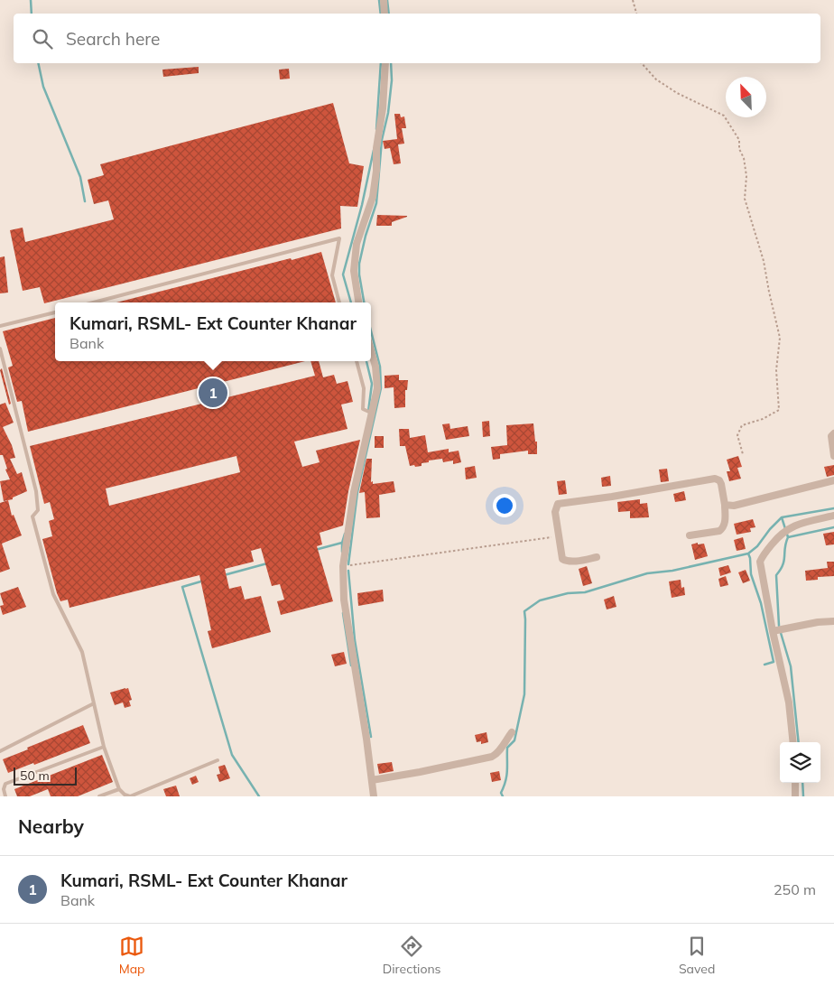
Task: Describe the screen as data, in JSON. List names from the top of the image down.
{
  "scale_bar": "50 m",
  "north": "top left",
  "page": {
    "search": "Search here",
    "popup": ["Kumari, RSML- Ext Counter Khanar", "Bank"],
    "pins": "1",
    "scale": "50 m",
    "heading": "Nearby",
    "list": [
      {
        "mark": "1",
        "name": "Kumari, RSML- Ext Counter Khanar",
        "note": "Bank",
        "value": "250 m"
      }
    ],
    "nav": ["Map", "Directions", "Saved"]
  }
}
